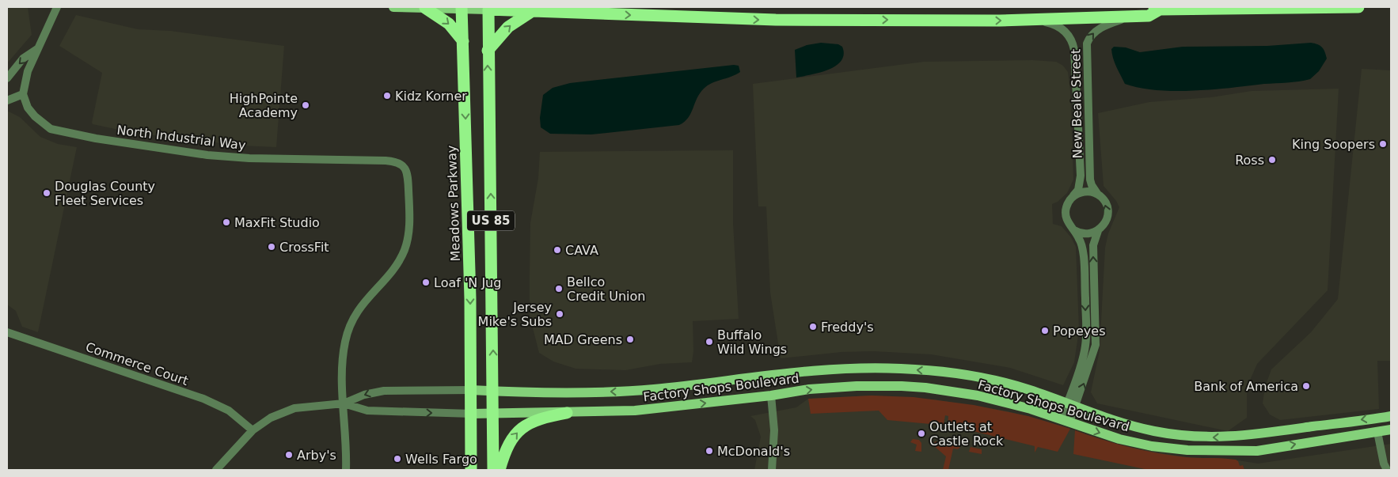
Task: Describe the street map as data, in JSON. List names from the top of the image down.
{
  "streets": {
    "highway": ["Meadows Parkway", "US 85"],
    "main road": ["Factory Shops Boulevard"],
    "street": ["New Beale Street", "North Industrial Way", "Commerce Court"]
  },
  "crossings": [
    ["Meadows Parkway", "Factory Shops Boulevard"],
    ["US 85", "Factory Shops Boulevard"]
  ],
  "one_way": ["New Beale Street"],
  "places": [
    "Kidz Korner",
    "HighPointe Academy",
    "King Soopers",
    "Ross",
    "Douglas County Fleet Services",
    "MaxFit Studio",
    "CrossFit",
    "CAVA",
    "Loaf 'N Jug",
    "Bellco Credit Union",
    "Jersey Mike's Subs",
    "Freddy's",
    "Popeyes",
    "MAD Greens",
    "Buffalo Wild Wings",
    "Bank of America",
    "Outlets at Castle Rock",
    "McDonald's",
    "Arby's",
    "Wells Fargo"
  ]
}
